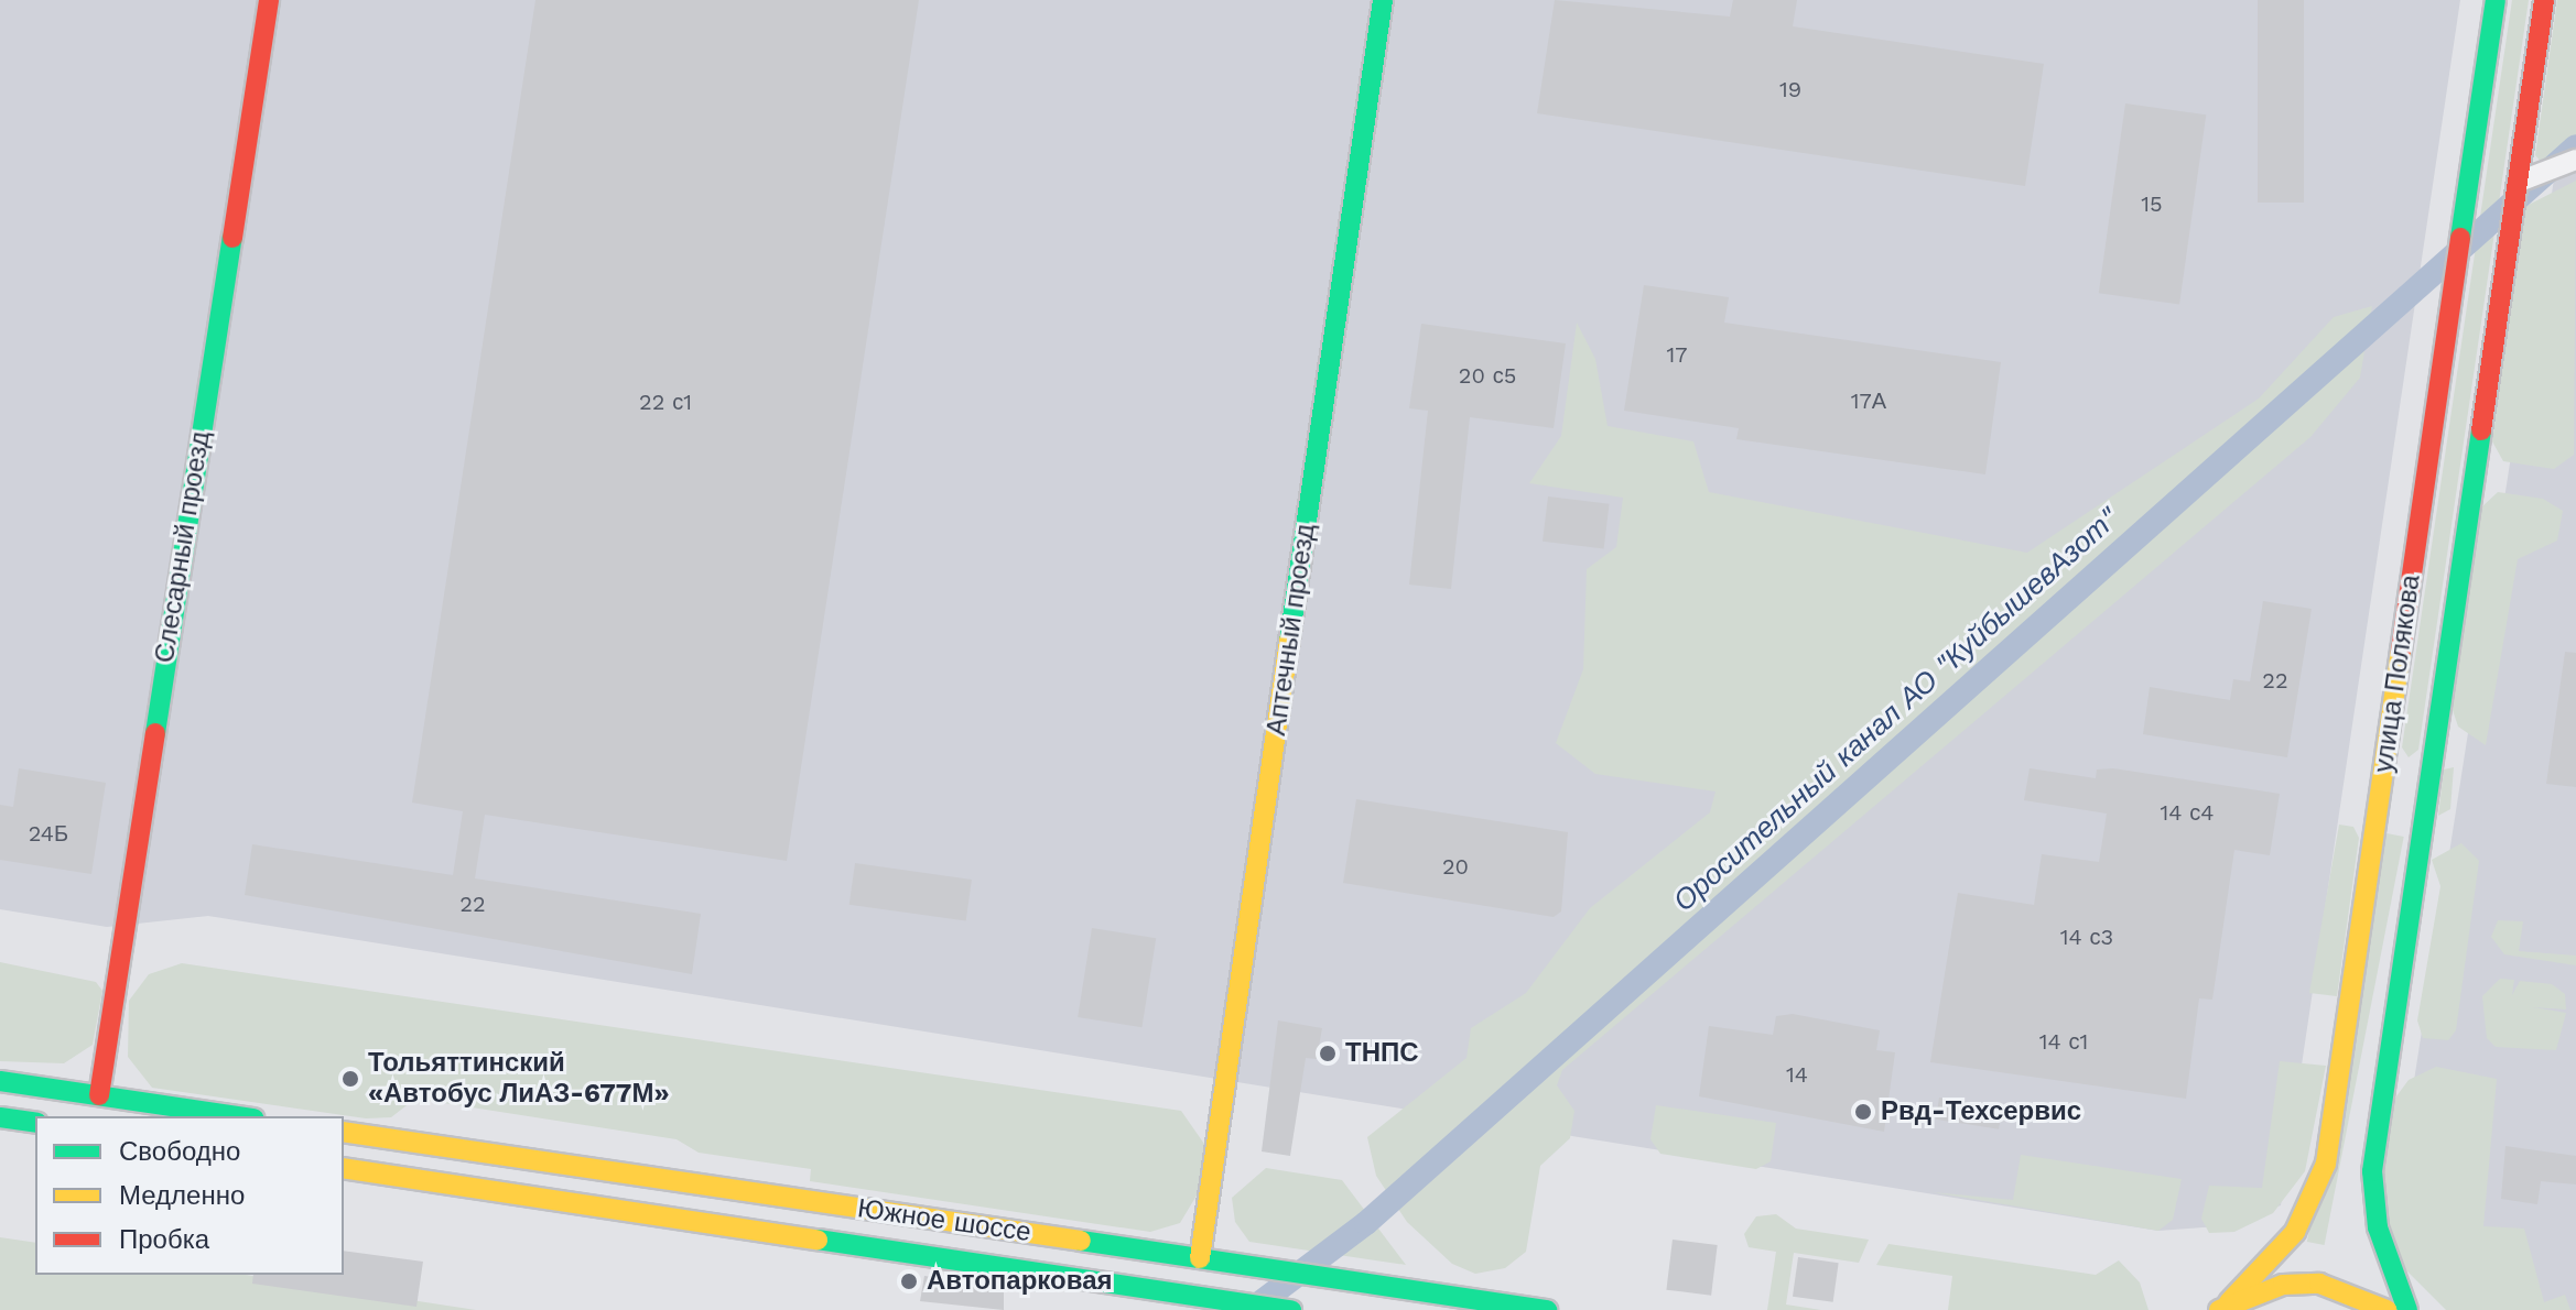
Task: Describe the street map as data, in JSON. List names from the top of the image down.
{
  "streets": {
    "main road": [
      "Слесарный проезд",
      "Аптечный проезд",
      "улица Полякова",
      "Южное шоссе"
    ]
  },
  "crossings": [
    ["Аптечный проезд", "Южное шоссе"]
  ],
  "water": ["Оросительный канал АО \"КуйбышевАзот\""],
  "places": [
    "ТНПС",
    "Тольяттинский «Автобус ЛиАЗ-677М»",
    "Рвд-Техсервис",
    "Автопарковая"
  ],
  "house_numbers": [
    "19",
    "15",
    "17",
    "20 с5",
    "17А",
    "22 с1",
    "22",
    "14 с4",
    "24Б",
    "20",
    "22",
    "14 с3",
    "14 с1",
    "14"
  ],
  "legend": ["Свободно", "Медленно", "Пробка"]
}
